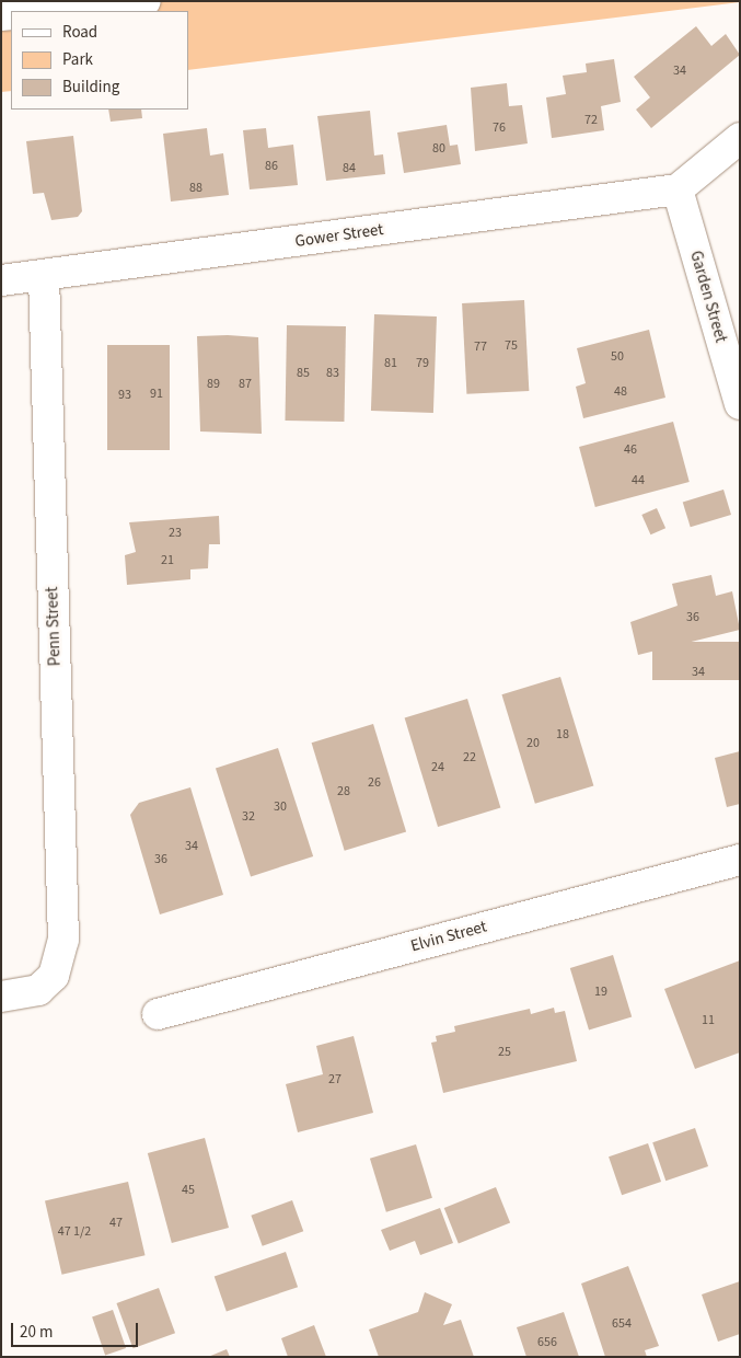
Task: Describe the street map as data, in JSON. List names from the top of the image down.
{
  "streets": {
    "street": [
      "Gower Street",
      "Garden Street",
      "Penn Street",
      "Elvin Street"
    ]
  },
  "crossings": [
    ["Gower Street", "Garden Street"],
    ["Gower Street", "Penn Street"]
  ],
  "house_numbers": [
    "34",
    "72",
    "76",
    "80",
    "86",
    "84",
    "88",
    "75",
    "77",
    "50",
    "81",
    "79",
    "85",
    "83",
    "89",
    "87",
    "48",
    "91",
    "93",
    "46",
    "44",
    "23",
    "21",
    "36",
    "34",
    "18",
    "20",
    "22",
    "24",
    "26",
    "28",
    "30",
    "32",
    "34",
    "36",
    "19",
    "11",
    "25",
    "27",
    "45",
    "47",
    "47 1/2",
    "654",
    "656"
  ],
  "legend": ["Road", "Park", "Building"],
  "scale_bar": "20 m"
}
